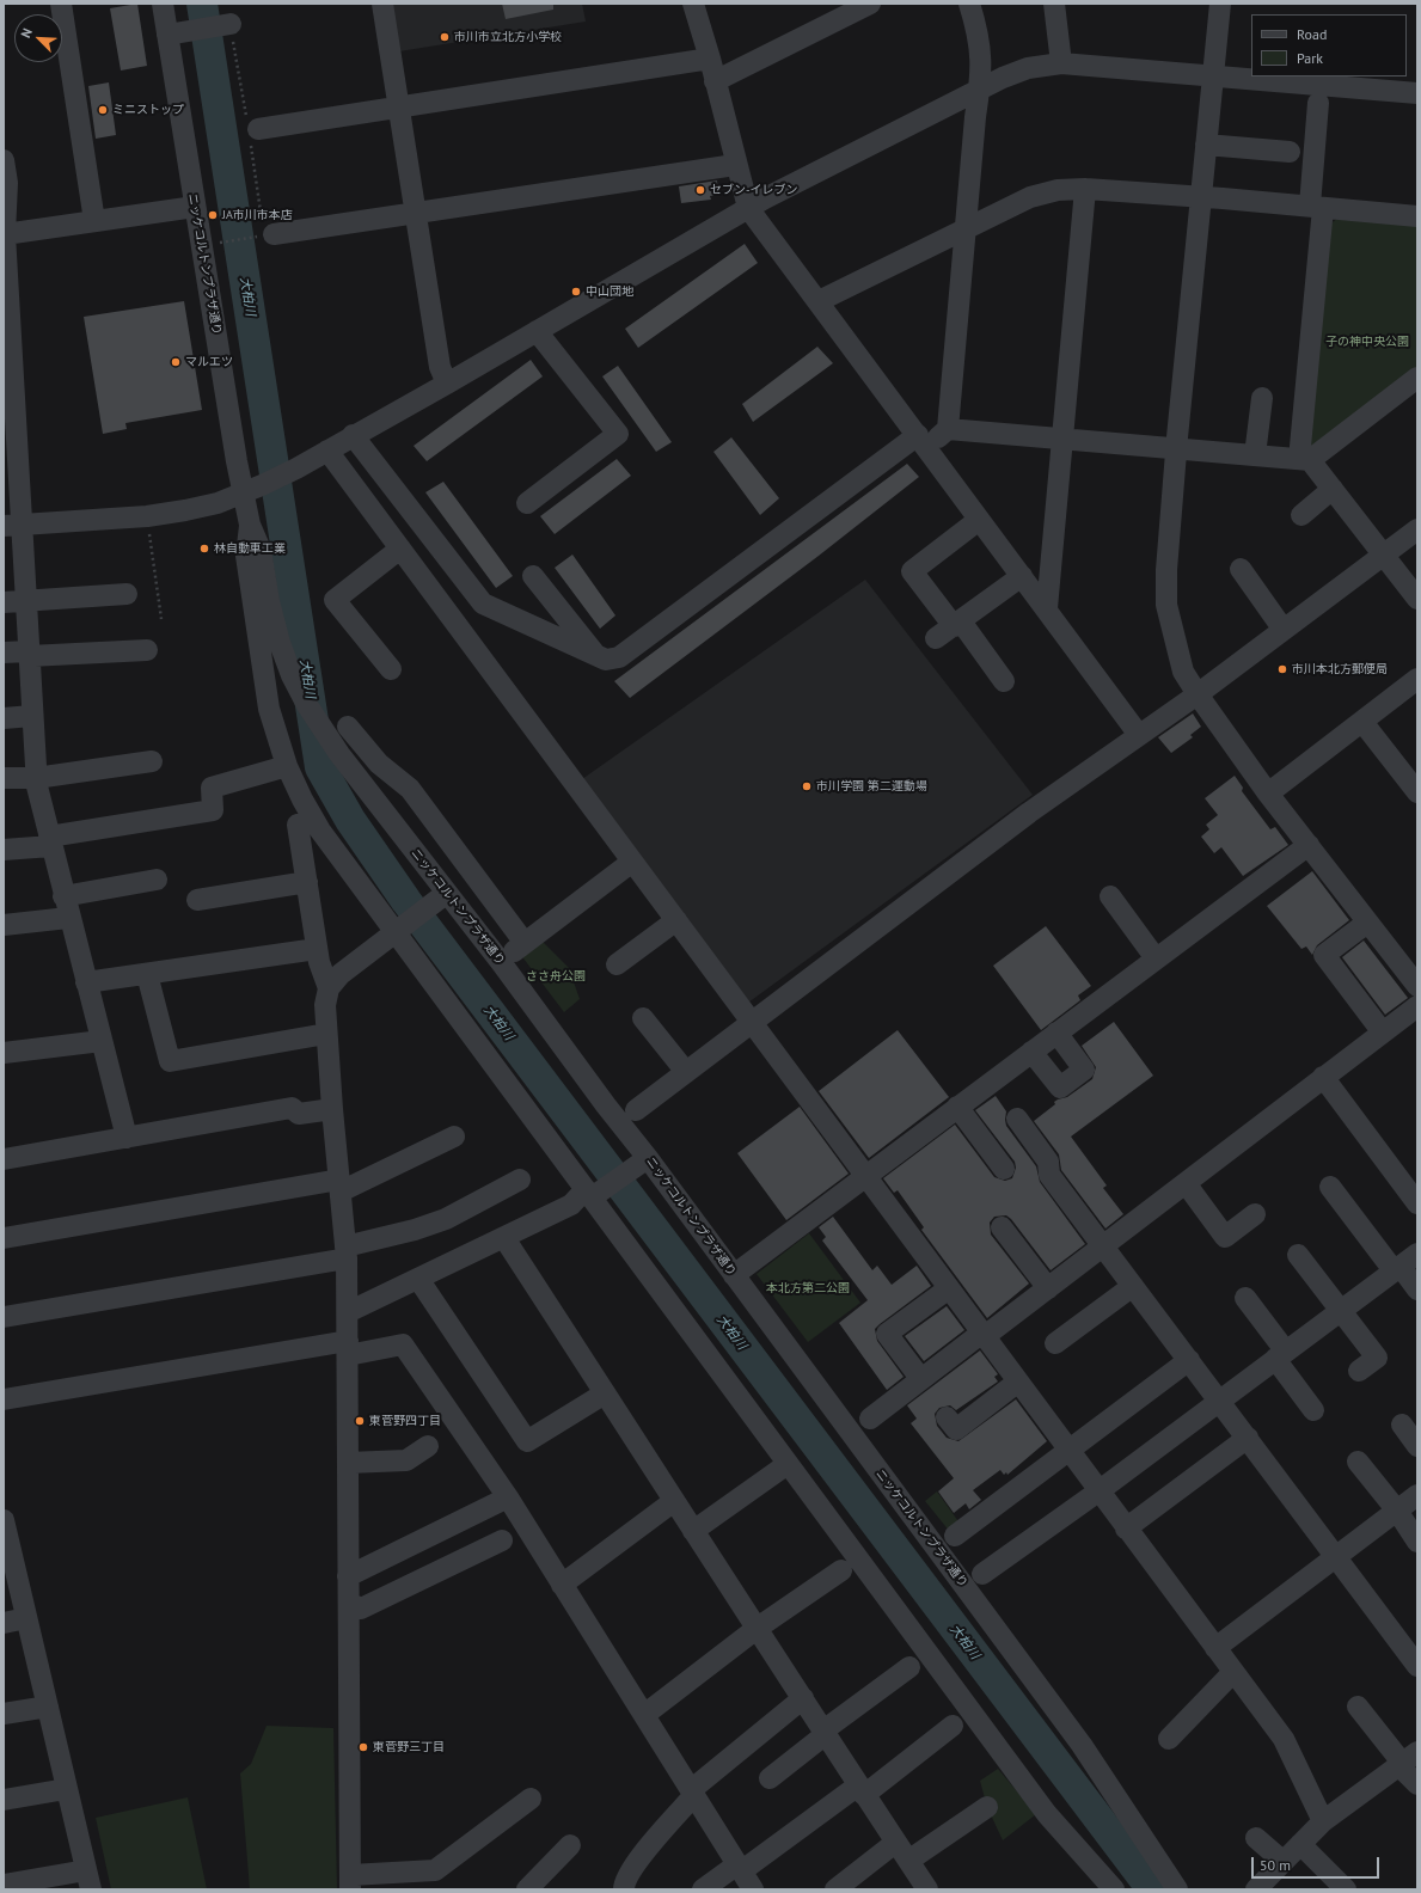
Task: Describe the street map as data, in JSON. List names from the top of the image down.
{
  "streets": {
    "street": ["ニッケコルトンプラザ通り"]
  },
  "water": ["大柏川"],
  "parks": ["子の神中央公園", "ささ舟公園", "本北方第二公園"],
  "places": [
    "市川市立北方小学校",
    "ミニストップ",
    "セブン-イレブン",
    "JA市川市本店",
    "中山団地",
    "マルエツ",
    "林自動車工業",
    "市川本北方郵便局",
    "市川学園 第二運動場",
    "東菅野四丁目",
    "東菅野三丁目"
  ],
  "legend": ["Road", "Park"],
  "scale_bar": "50 m",
  "north": "top left"
}
